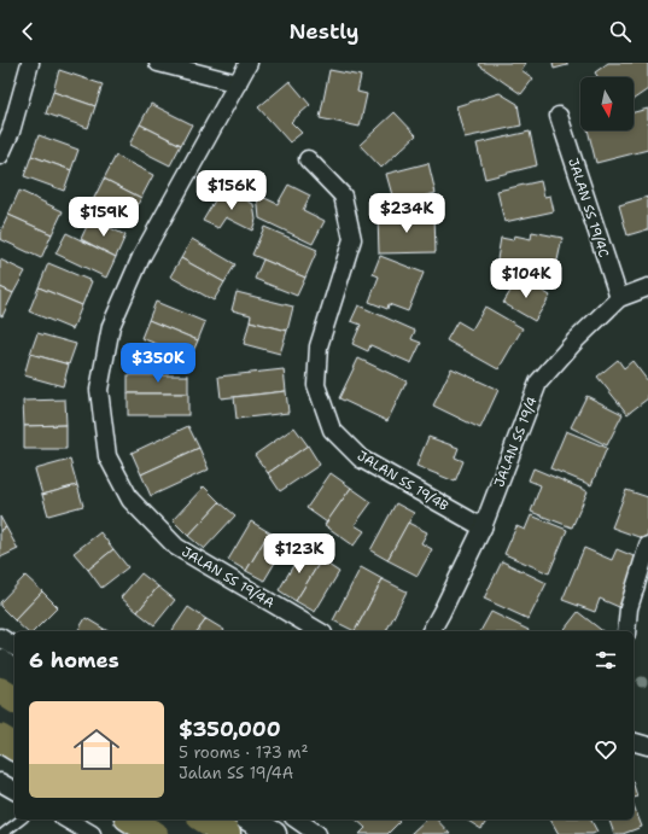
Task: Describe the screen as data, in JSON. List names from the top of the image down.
{
  "streets": {
    "street": [
      "JALAN SS 19/4C",
      "JALAN SS 19/4",
      "JALAN SS 19/4B",
      "JALAN SS 19/4A"
    ]
  },
  "crossings": [
    ["JALAN SS 19/4C", "JALAN SS 19/4"],
    ["JALAN SS 19/4", "JALAN SS 19/4B"]
  ],
  "north": "bottom",
  "page": {
    "header": "Nestly",
    "price": [
      "$156K",
      "$234K",
      "$159K",
      "$104K",
      "$350K",
      "$123K"
    ],
    "heading": "6 homes",
    "list": [
      {
        "name": "$350,000",
        "note": "5 rooms · 173 m² · Jalan SS 19/4A"
      }
    ]
  }
}
